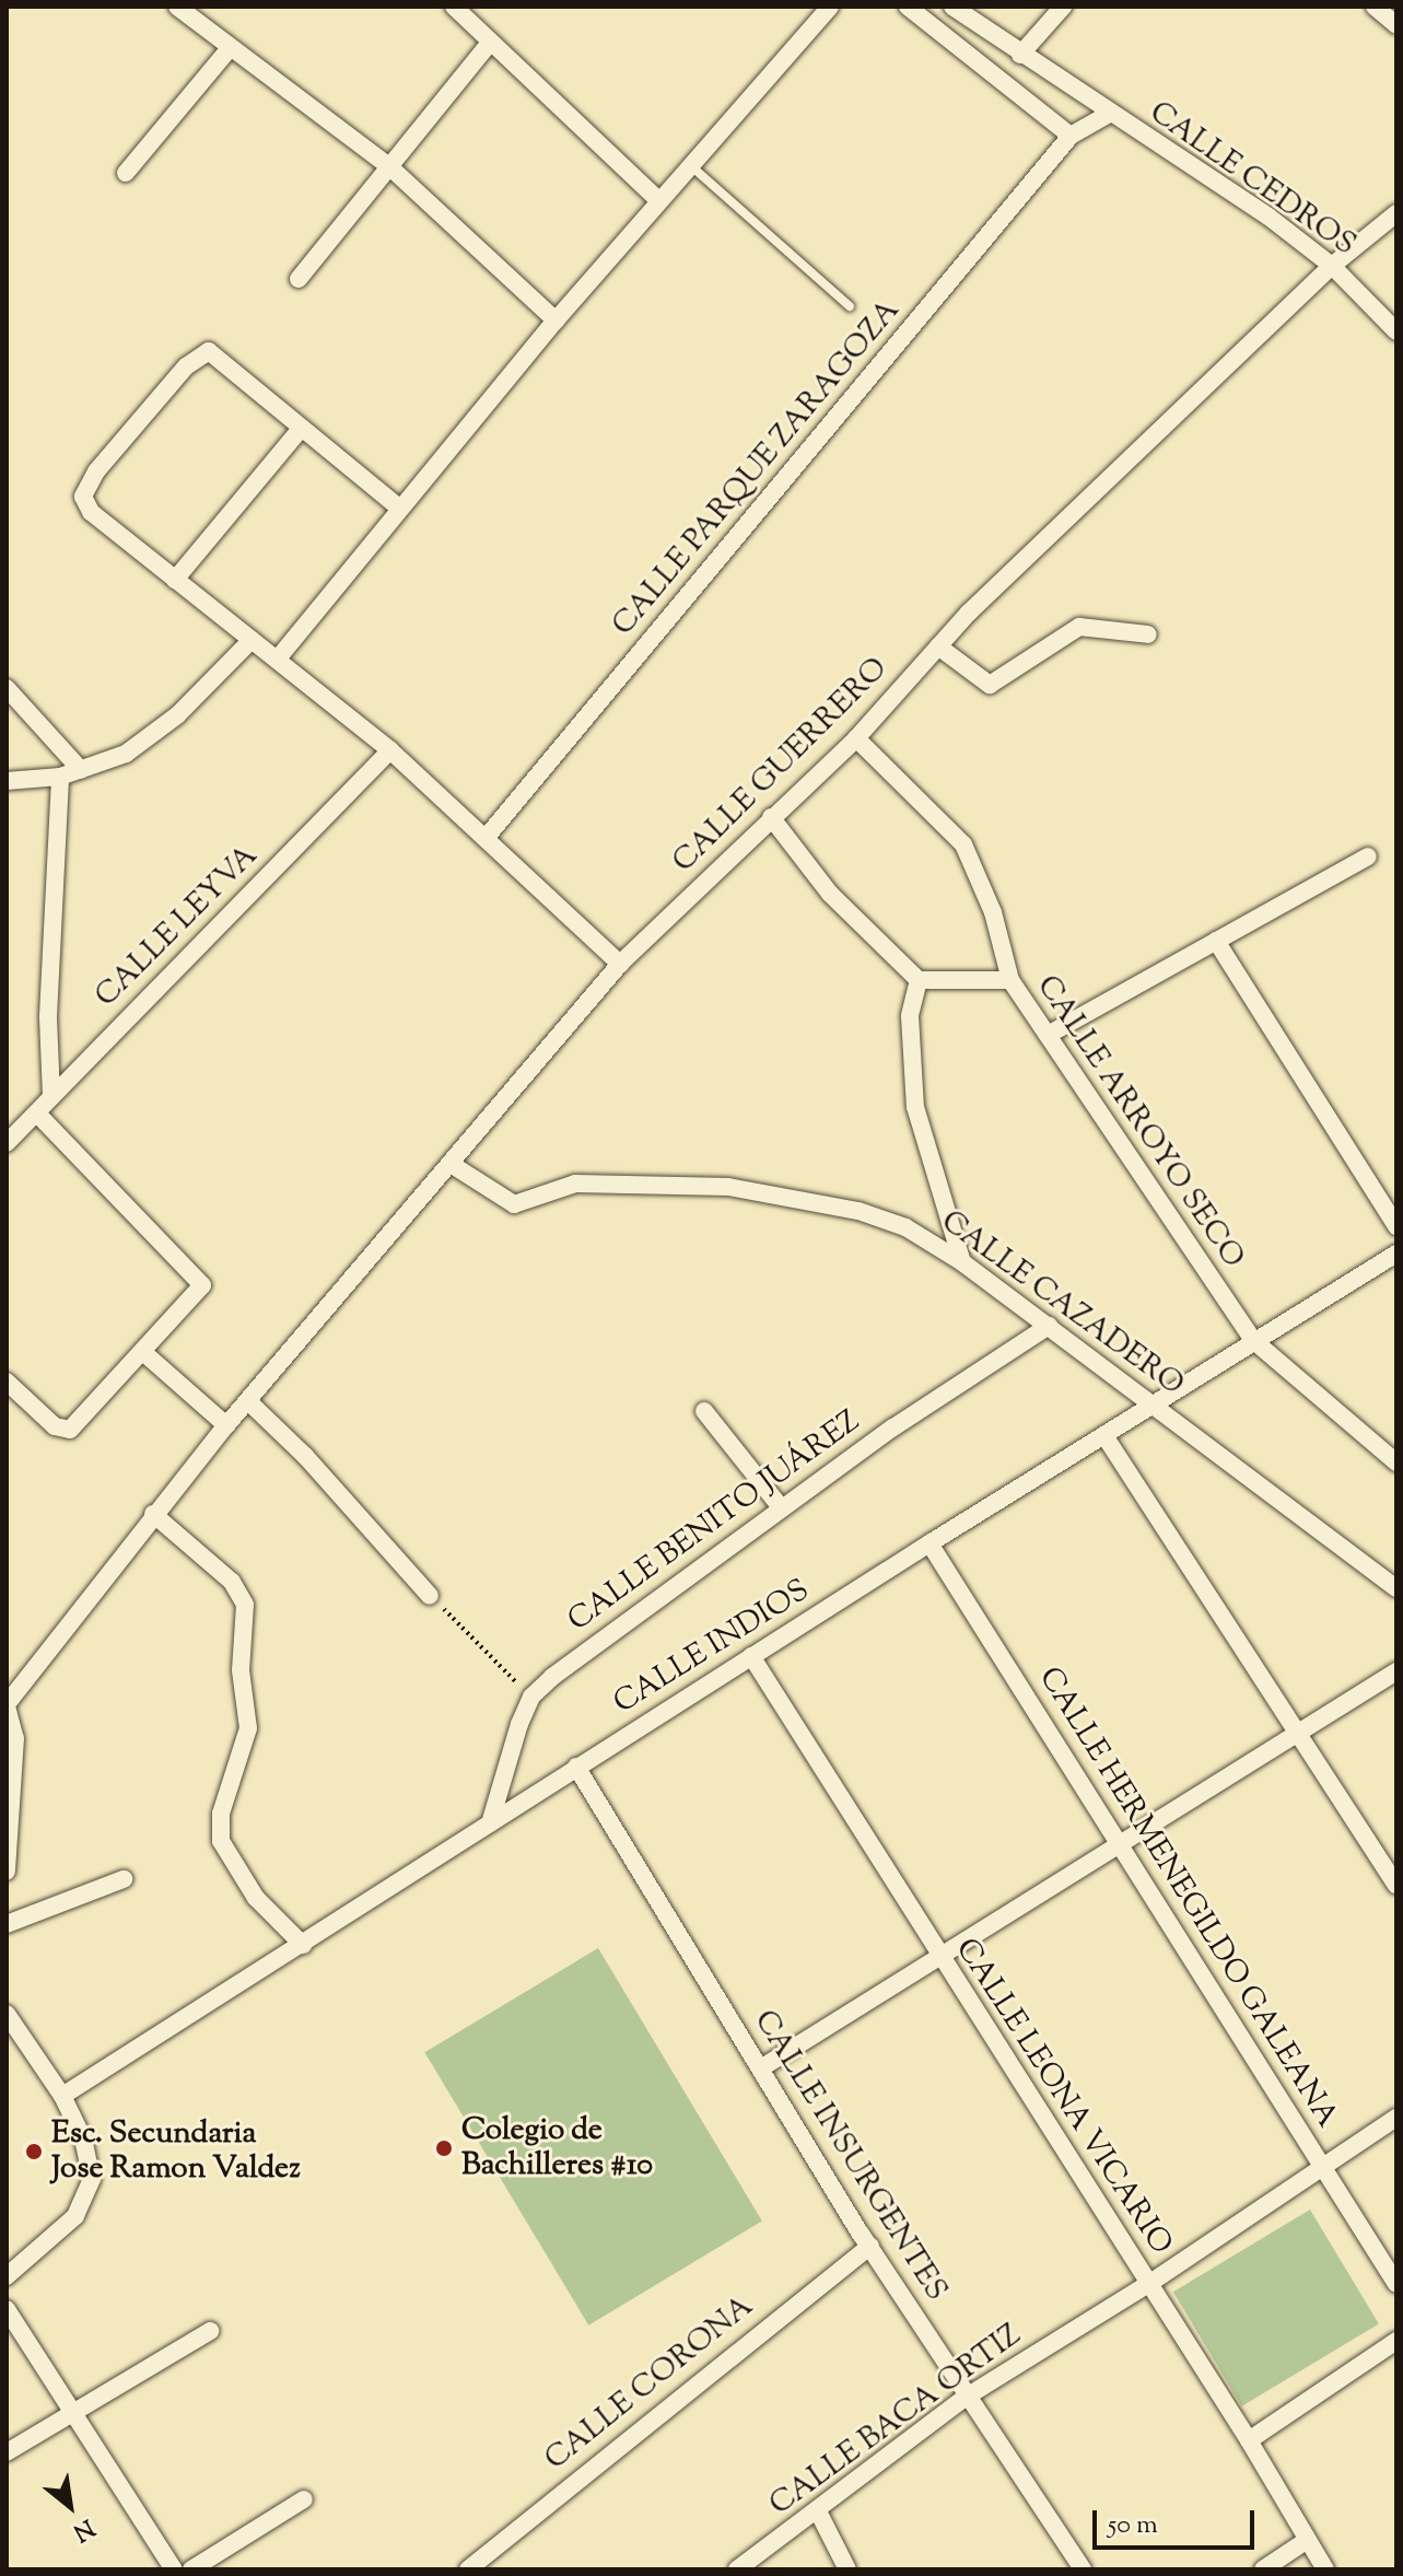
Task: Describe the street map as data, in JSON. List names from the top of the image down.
{
  "streets": {
    "street": [
      "CALLE CEDROS",
      "CALLE PARQUE ZARAGOZA",
      "CALLE GUERRERO",
      "CALLE LEYVA",
      "CALLE ARROYO SECO",
      "CALLE CAZADERO",
      "CALLE BENITO JUÁREZ",
      "CALLE INDIOS",
      "CALLE HERMENEGILDO GALEANA",
      "CALLE LEONA VICARIO",
      "CALLE INSURGENTES",
      "CALLE CORONA",
      "CALLE BACA ORTIZ"
    ]
  },
  "crossings": [
    ["CALLE CEDROS", "CALLE PARQUE ZARAGOZA"],
    ["CALLE CEDROS", "CALLE GUERRERO"],
    ["CALLE GUERRERO", "CALLE ARROYO SECO"],
    ["CALLE GUERRERO", "CALLE CAZADERO"],
    ["CALLE ARROYO SECO", "CALLE INDIOS"],
    ["CALLE CAZADERO", "CALLE BENITO JUÁREZ"],
    ["CALLE CAZADERO", "CALLE INDIOS"],
    ["CALLE BENITO JUÁREZ", "CALLE INDIOS"],
    ["CALLE INDIOS", "CALLE HERMENEGILDO GALEANA"],
    ["CALLE INDIOS", "CALLE LEONA VICARIO"],
    ["CALLE INDIOS", "CALLE INSURGENTES"],
    ["CALLE HERMENEGILDO GALEANA", "CALLE BACA ORTIZ"],
    ["CALLE LEONA VICARIO", "CALLE BACA ORTIZ"],
    ["CALLE INSURGENTES", "CALLE CORONA"],
    ["CALLE INSURGENTES", "CALLE BACA ORTIZ"]
  ],
  "places": ["Colegio de Bachilleres #10", "Esc. Secundaria Jose Ramon Valdez"],
  "scale_bar": "50 m",
  "north": "bottom right"
}
